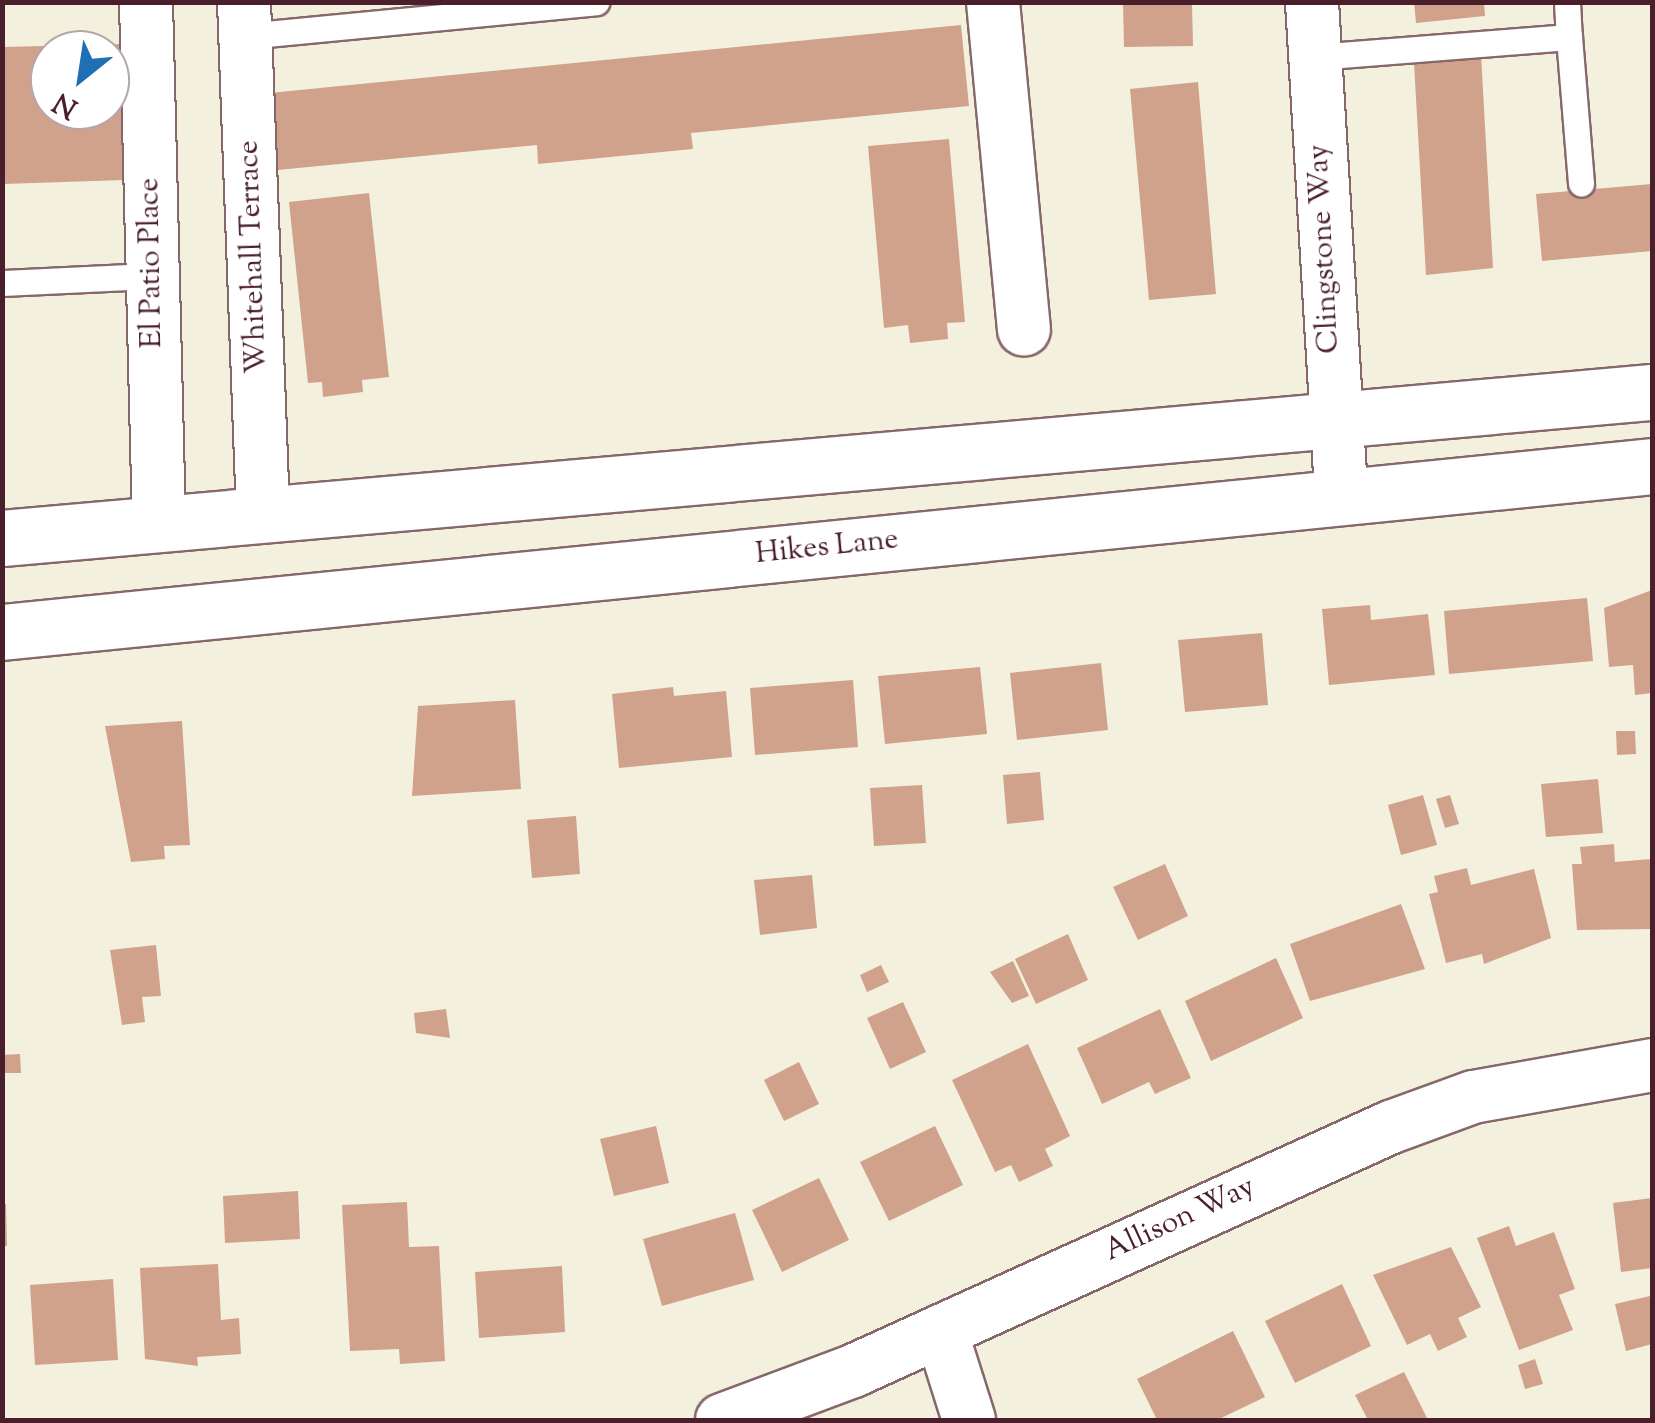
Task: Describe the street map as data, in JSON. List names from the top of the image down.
{
  "streets": {
    "main road": ["Hikes Lane"],
    "street": [
      "Clingstone Way",
      "Whitehall Terrace",
      "El Patio Place",
      "Allison Way"
    ]
  },
  "crossings": [
    ["Clingstone Way", "Hikes Lane"]
  ],
  "north": "bottom left"
}
